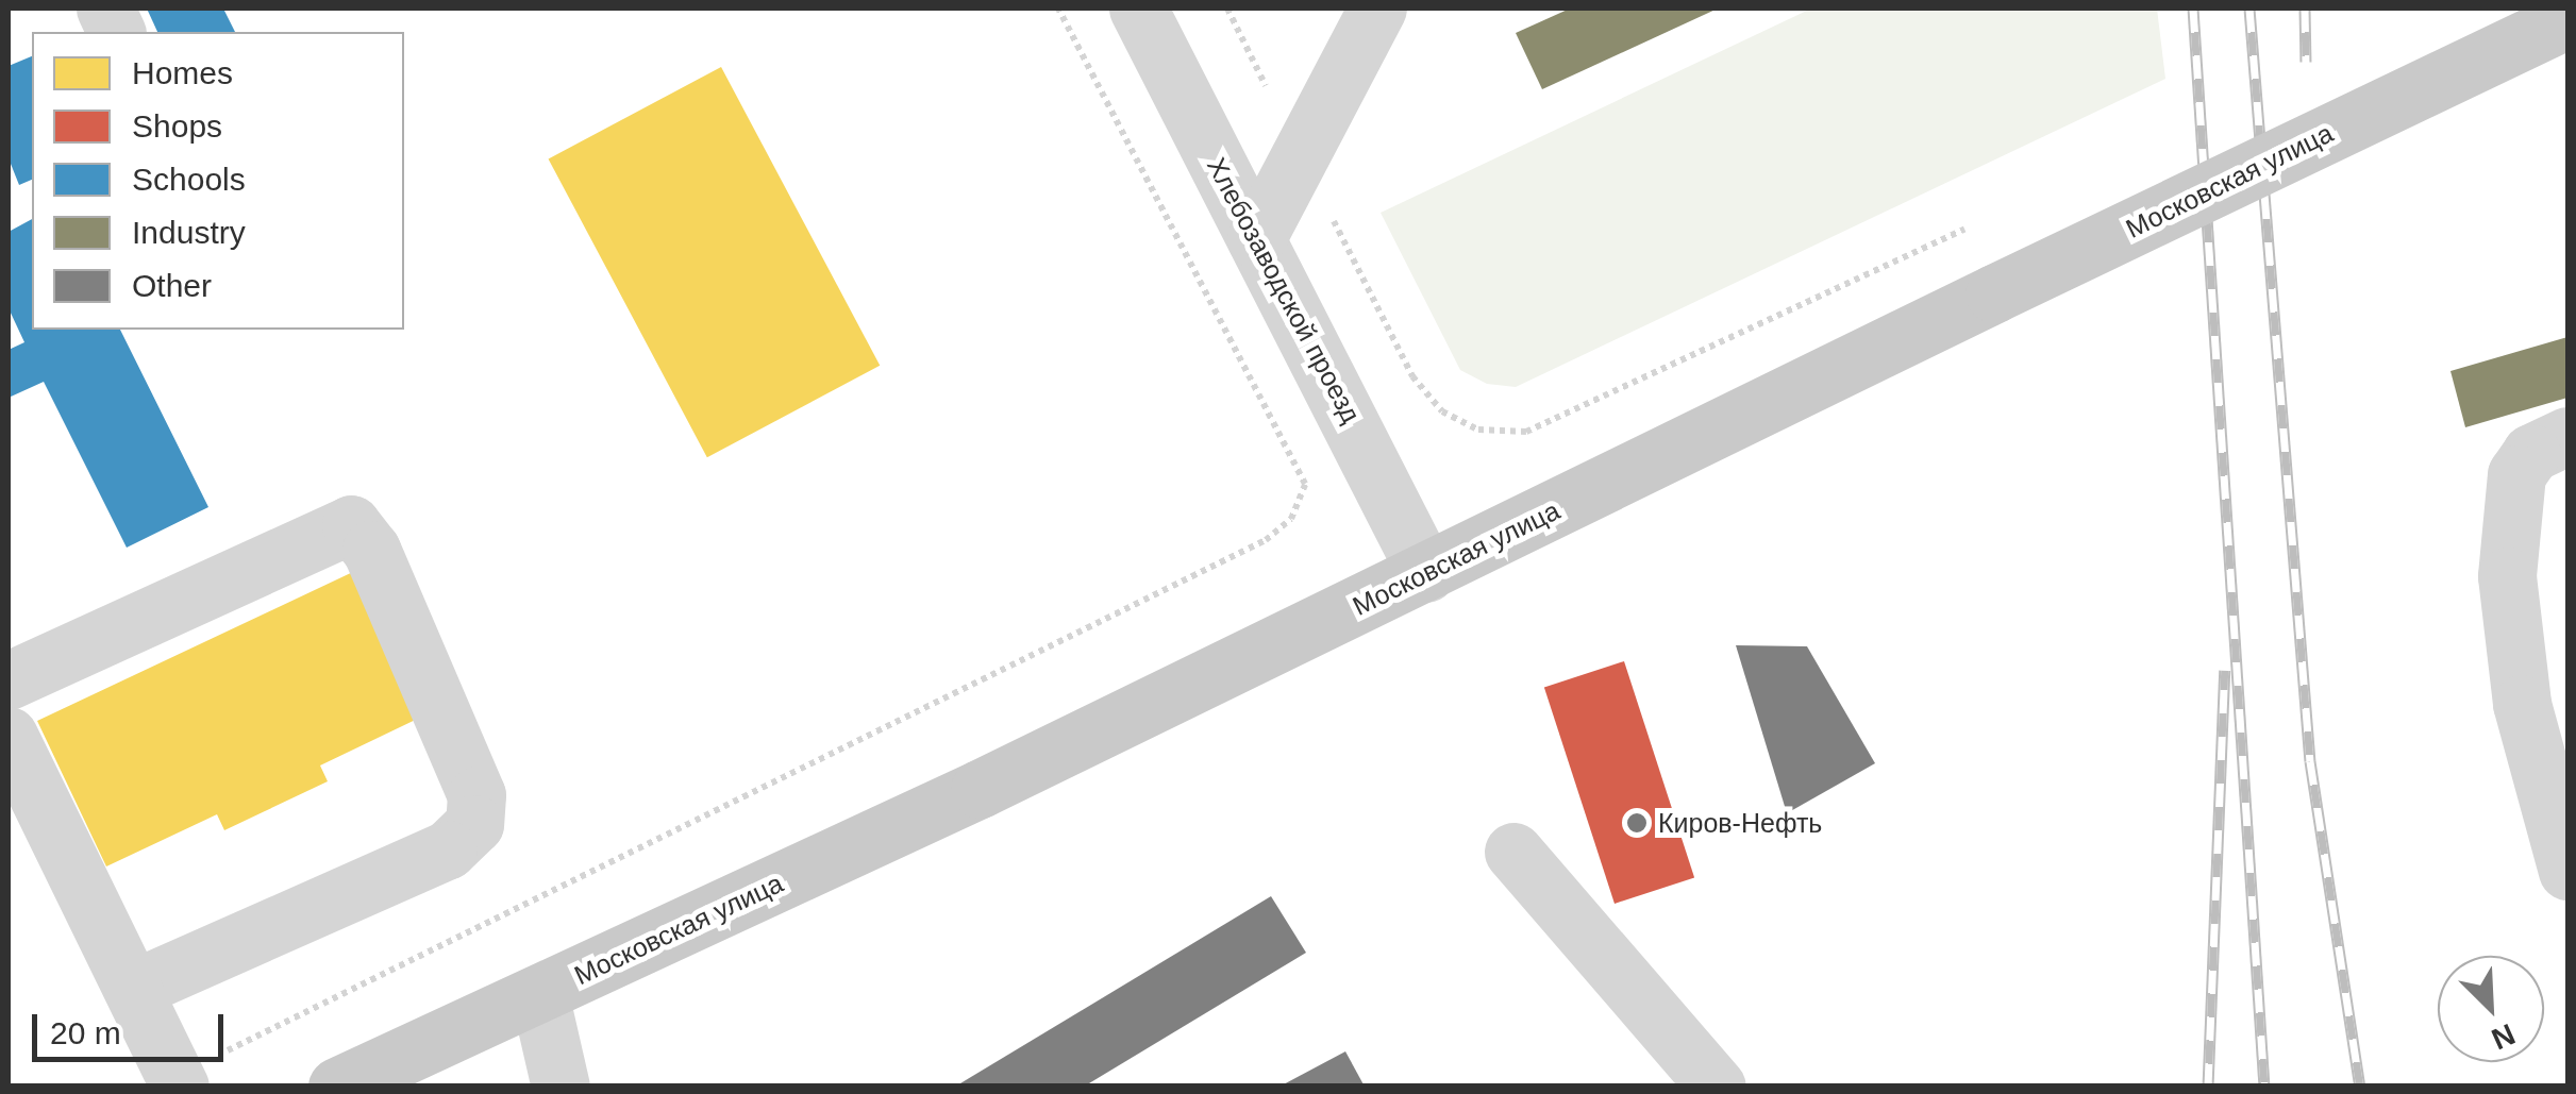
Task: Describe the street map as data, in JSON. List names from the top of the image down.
{
  "streets": {
    "main road": ["Московская улица"],
    "street": ["Хлебозаводской проезд"]
  },
  "crossings": [
    ["Московская улица", "Хлебозаводской проезд"]
  ],
  "places": ["Киров-Нефть"],
  "legend": [
    "Homes",
    "Shops",
    "Schools",
    "Industry",
    "Other"
  ],
  "scale_bar": "20 m",
  "north": "bottom right"
}
